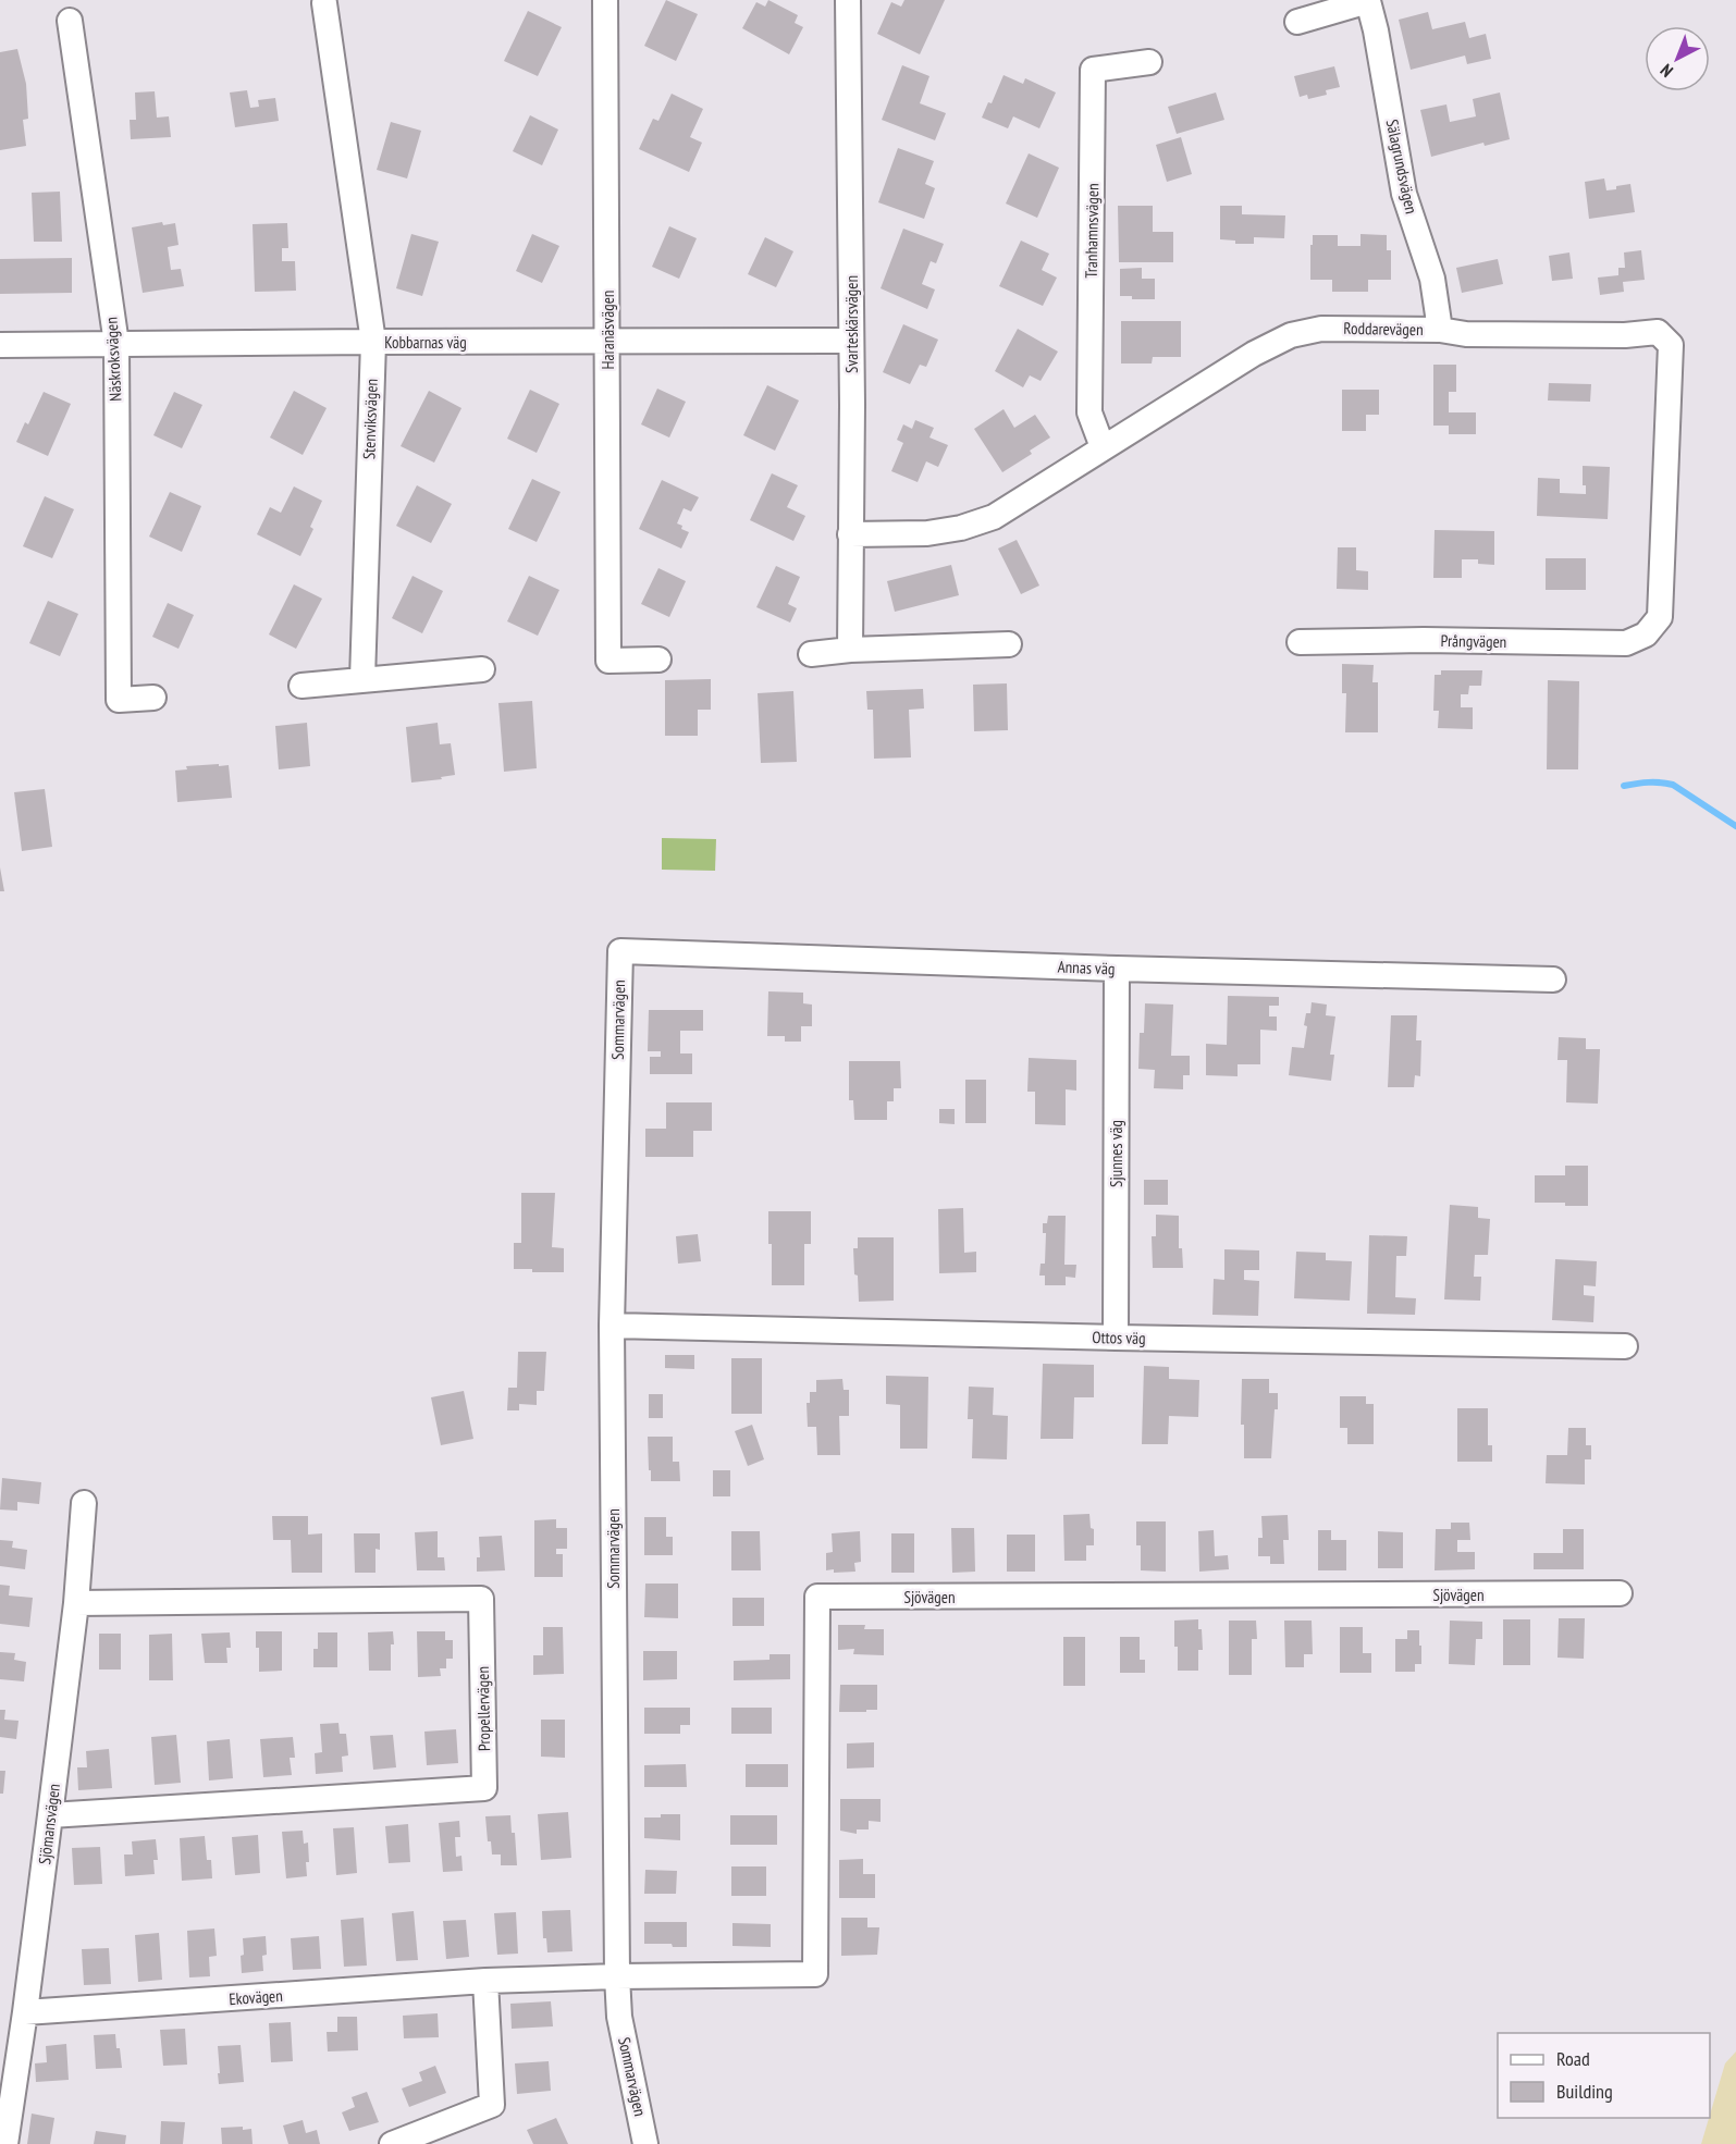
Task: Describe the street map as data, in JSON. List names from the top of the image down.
{
  "streets": {
    "street": [
      "Sälagrundsvägen",
      "Tranhamnsvägen",
      "Svarteskärsvägen",
      "Roddarevägen",
      "Haranäsvägen",
      "Kobbarnas väg",
      "Näskroksvägen",
      "Stenviksvägen",
      "Prångvägen",
      "Annas väg",
      "Sommarvägen",
      "Sjunnes väg",
      "Ottos väg",
      "Sjövägen",
      "Propellervägen",
      "Sjömansvägen",
      "Ekovägen"
    ]
  },
  "crossings": [
    ["Sälagrundsvägen", "Roddarevägen"],
    ["Tranhamnsvägen", "Roddarevägen"],
    ["Svarteskärsvägen", "Roddarevägen"],
    ["Svarteskärsvägen", "Kobbarnas väg"],
    ["Roddarevägen", "Prångvägen"],
    ["Haranäsvägen", "Kobbarnas väg"],
    ["Kobbarnas väg", "Näskroksvägen"],
    ["Kobbarnas väg", "Stenviksvägen"],
    ["Annas väg", "Sommarvägen"],
    ["Annas väg", "Sjunnes väg"],
    ["Sommarvägen", "Ottos väg"],
    ["Sommarvägen", "Sjövägen"],
    ["Sommarvägen", "Ekovägen"],
    ["Sjunnes väg", "Ottos väg"],
    ["Sjövägen", "Ekovägen"],
    ["Propellervägen", "Sjömansvägen"],
    ["Sjömansvägen", "Ekovägen"]
  ],
  "legend": ["Road", "Building"],
  "north": "bottom left"
}
